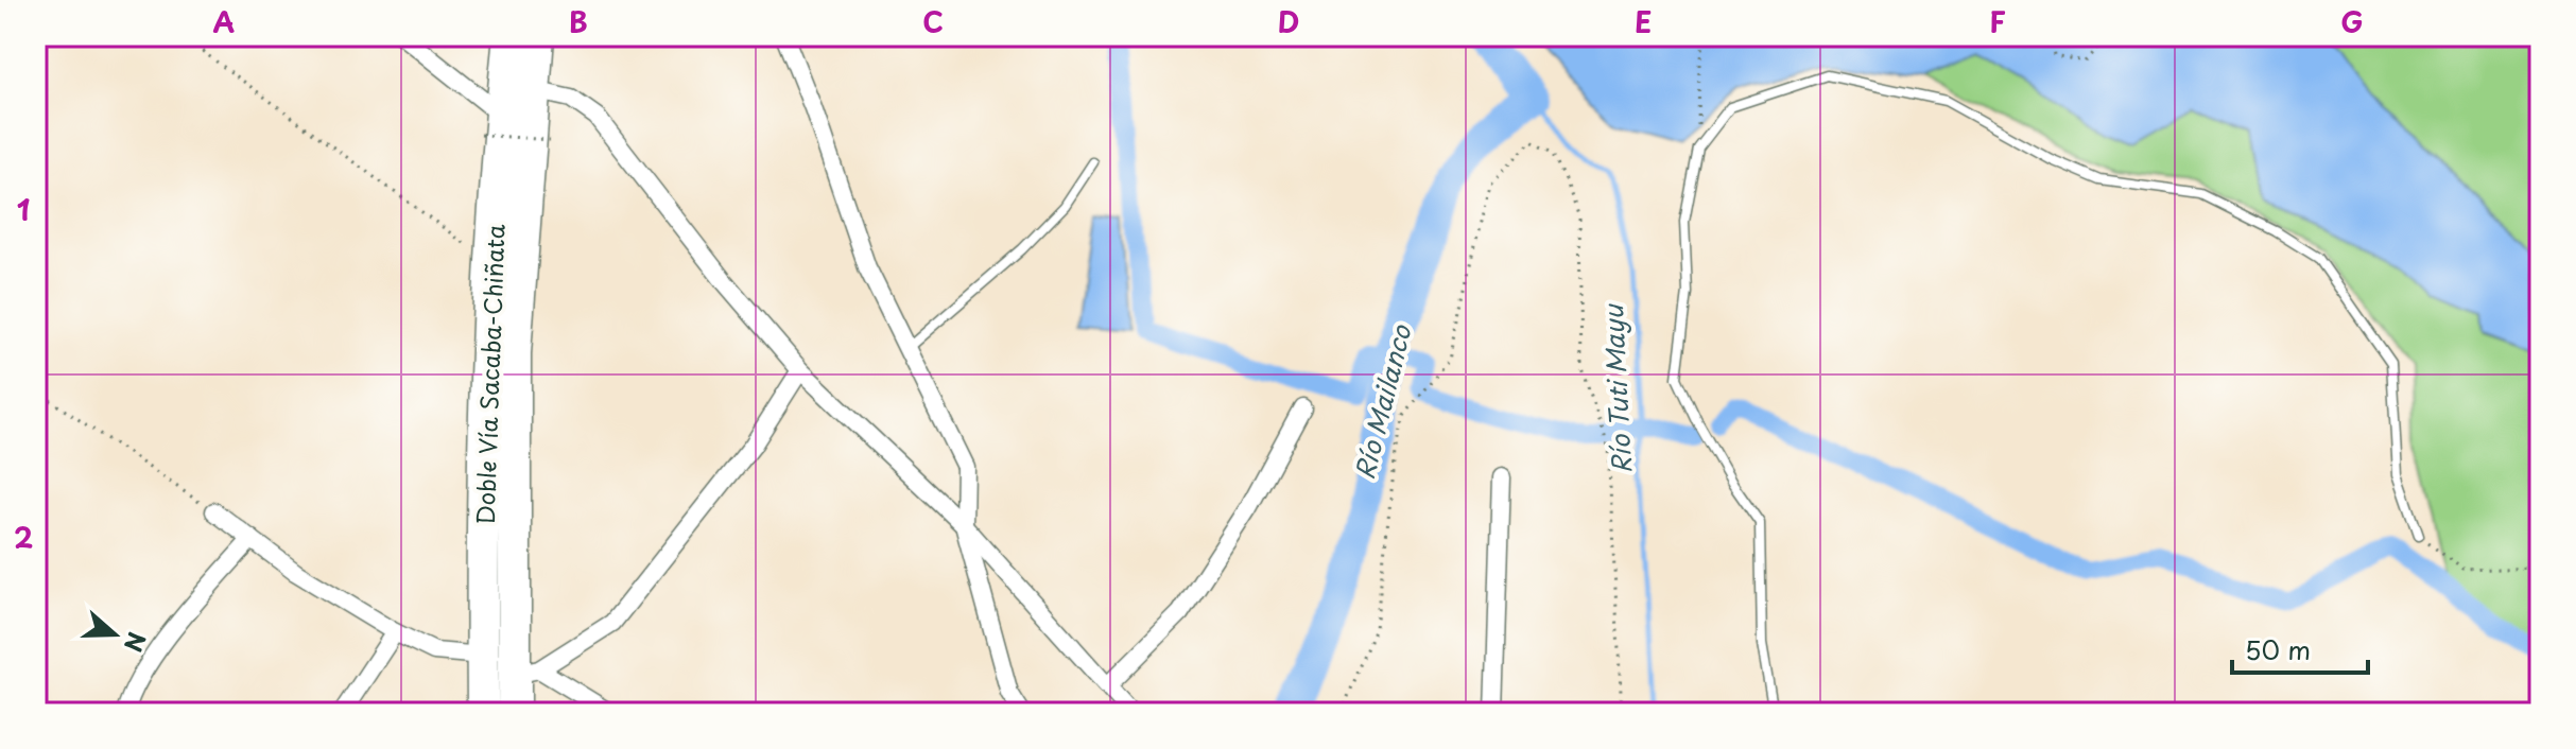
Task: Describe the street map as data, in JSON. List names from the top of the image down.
{
  "streets": {
    "highway": ["Doble Vía Sacaba-Chiñata"]
  },
  "water": ["Río Tuti Mayu", "Río Mailanco"],
  "scale_bar": "50 m",
  "north": "right",
  "grid": {
    "columns": [
      "A",
      "B",
      "C",
      "D",
      "E",
      "F",
      "G"
    ],
    "rows": ["1", "2"]
  }
}
